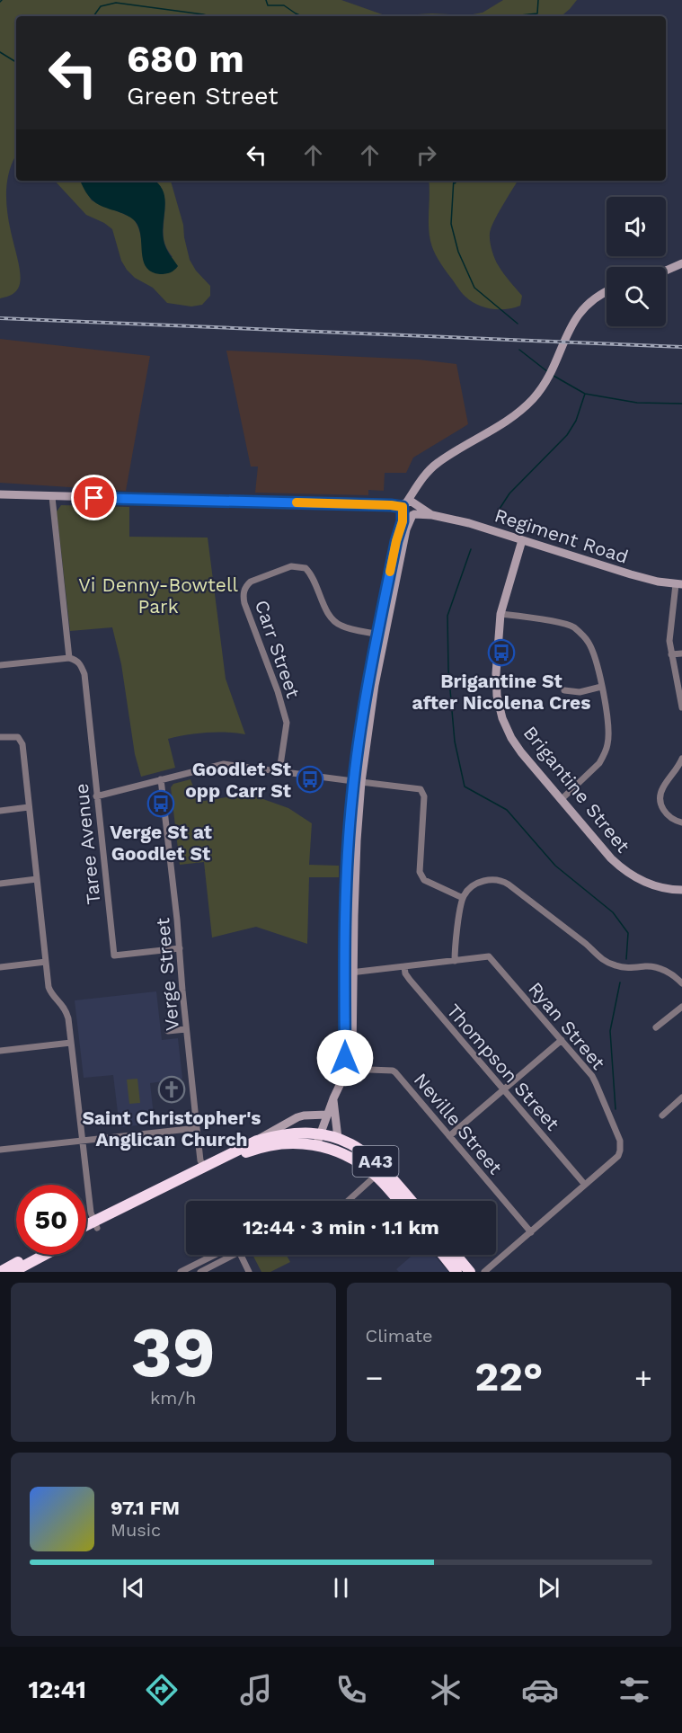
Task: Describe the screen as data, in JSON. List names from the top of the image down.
{
  "streets": {
    "highway": ["A43"],
    "street": [
      "Regiment Road",
      "Carr Street",
      "Brigantine Street",
      "Taree Avenue",
      "Verge Street",
      "Ryan Street",
      "Thompson Street",
      "Neville Street"
    ]
  },
  "crossings": [
    ["Regiment Road", "Brigantine Street"],
    ["Taree Avenue", "Verge Street"],
    ["Verge Street", "A43"],
    ["Ryan Street", "Thompson Street"]
  ],
  "parks": ["Vi Denny-Bowtell Park"],
  "places": {
    "bus stop": ["Brigantine St after Nicolena Cres", "Goodlet St opp Carr St", "Verge St at Goodlet St"],
    "church": ["Saint Christopher's Anglican Church"]
  },
  "page": {
    "turn": ["680 m", "Green Street"],
    "limit": "50",
    "trip": "12:44 · 3 min · 1.1 km",
    "tile": [
      ["39", "km/h"],
      "Climate"
    ],
    "heat": ["−", "22°", "+"],
    "song": ["97.1 FM", "Music"],
    "tabs": "12:41"
  }
}
